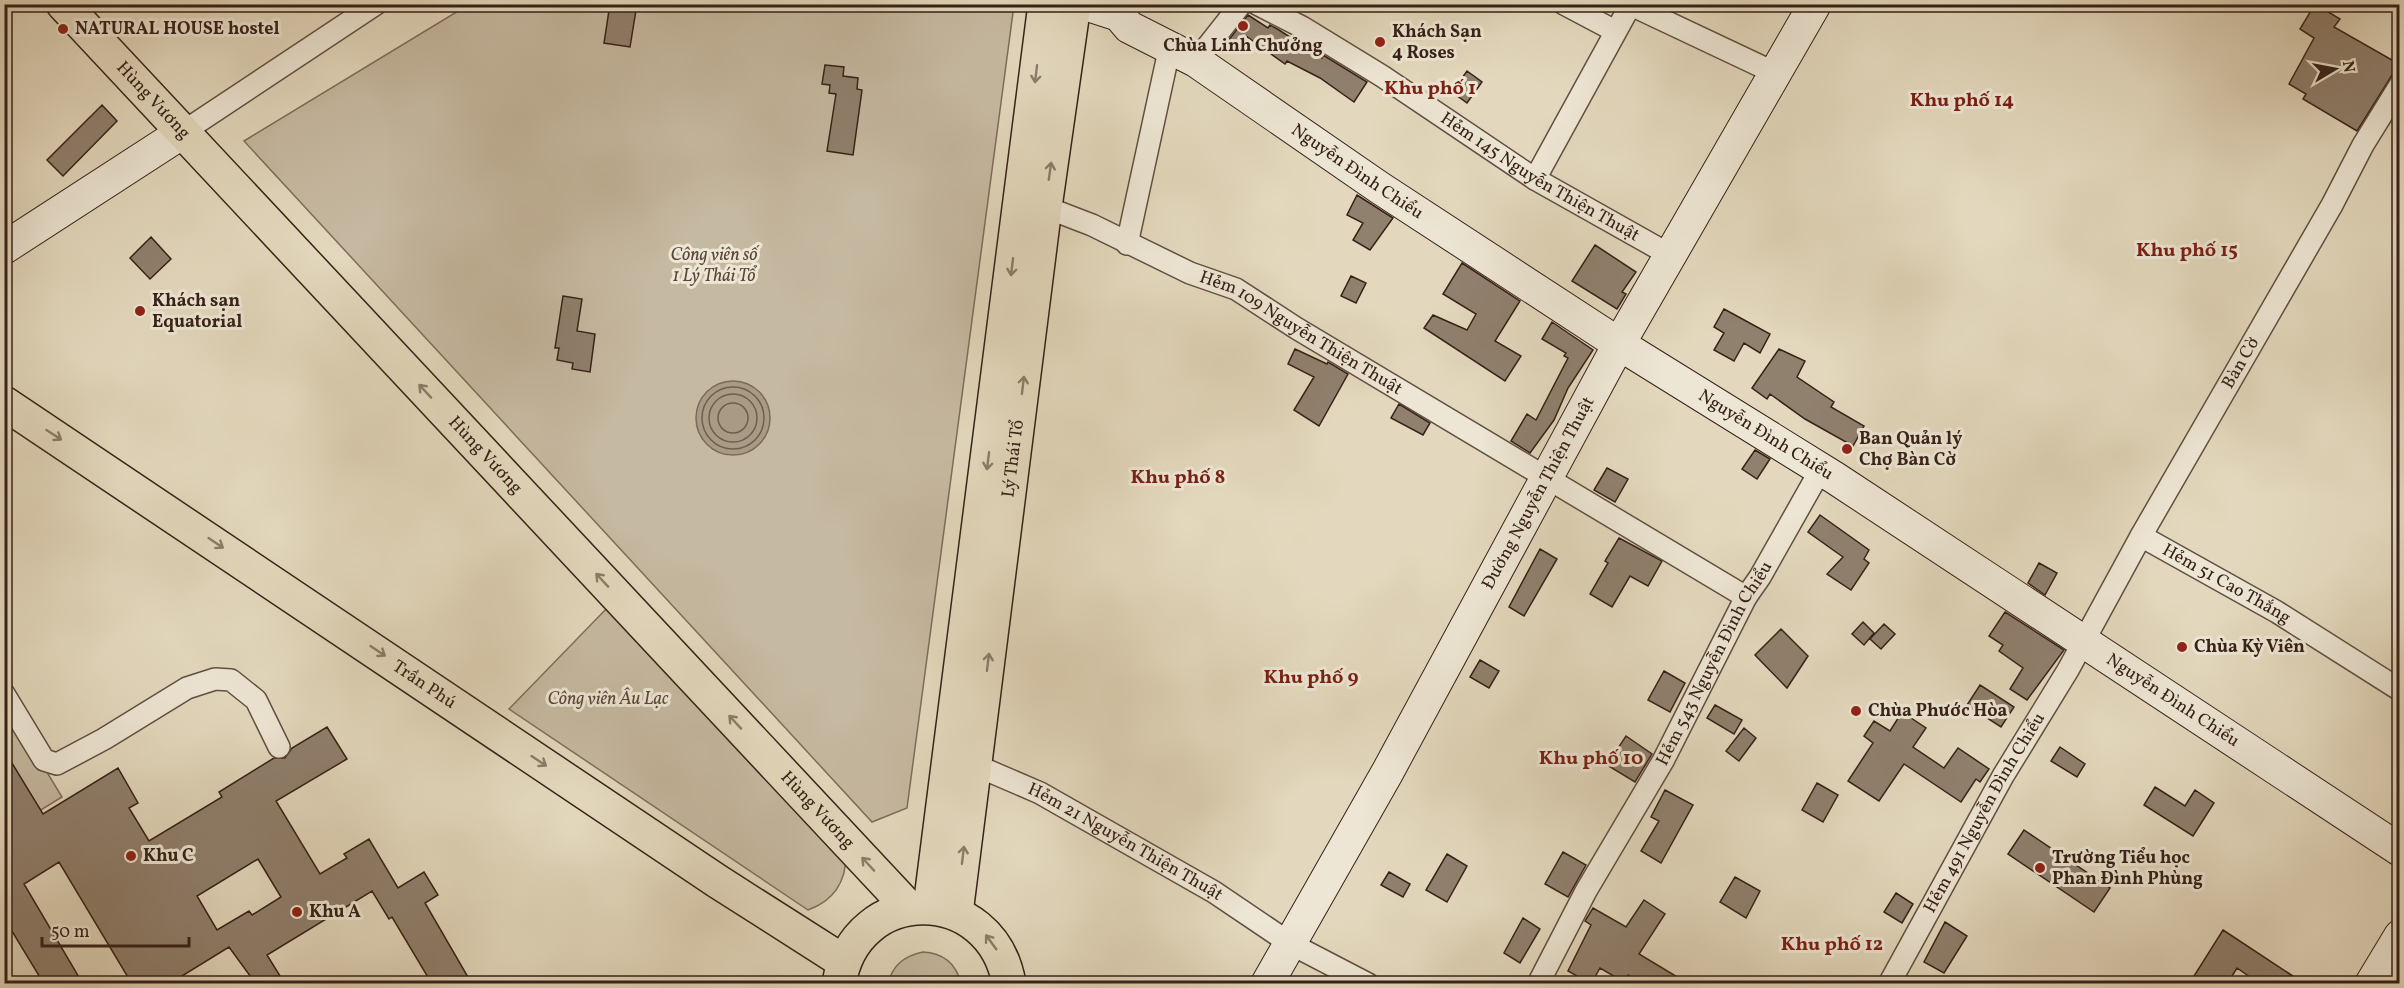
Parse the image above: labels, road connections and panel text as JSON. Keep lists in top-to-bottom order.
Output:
{
  "streets": {
    "main road": [
      "Hùng Vương",
      "Nguyễn Đình Chiểu",
      "Lý Thái Tổ",
      "Đường Nguyễn Thiện Thuật",
      "Trần Phú"
    ],
    "street": [
      "Hẻm 145 Nguyễn Thiện Thuật",
      "Hẻm 109 Nguyễn Thiện Thuật",
      "Bàn Cờ",
      "Hẻm 51 Cao Thắng",
      "Hẻm 543 Nguyễn Ðình Chiểu",
      "Hẻm 491 Nguyễn Ðình Chiểu",
      "Hẻm 21 Nguyễn Thiện Thuật"
    ]
  },
  "crossings": [
    ["Hùng Vương", "Lý Thái Tổ"],
    ["Nguyễn Đình Chiểu", "Bàn Cờ"],
    ["Nguyễn Đình Chiểu", "Lý Thái Tổ"],
    ["Nguyễn Đình Chiểu", "Đường Nguyễn Thiện Thuật"],
    ["Nguyễn Đình Chiểu", "Hẻm 543 Nguyễn Ðình Chiểu"],
    ["Nguyễn Đình Chiểu", "Hẻm 491 Nguyễn Ðình Chiểu"],
    ["Hẻm 145 Nguyễn Thiện Thuật", "Đường Nguyễn Thiện Thuật"],
    ["Hẻm 109 Nguyễn Thiện Thuật", "Lý Thái Tổ"],
    ["Hẻm 109 Nguyễn Thiện Thuật", "Đường Nguyễn Thiện Thuật"],
    ["Hẻm 109 Nguyễn Thiện Thuật", "Hẻm 543 Nguyễn Ðình Chiểu"],
    ["Bàn Cờ", "Hẻm 51 Cao Thắng"],
    ["Bàn Cờ", "Hẻm 491 Nguyễn Ðình Chiểu"],
    ["Lý Thái Tổ", "Hẻm 21 Nguyễn Thiện Thuật"],
    ["Đường Nguyễn Thiện Thuật", "Hẻm 21 Nguyễn Thiện Thuật"]
  ],
  "one_way": ["Hùng Vương", "Trần Phú"],
  "districts": [
    "Khu phố 1",
    "Khu phố 14",
    "Khu phố 15",
    "Khu phố 8",
    "Khu phố 9",
    "Khu phố 10",
    "Khu phố 12"
  ],
  "parks": ["Công viên số 1 Lý Thái Tổ", "Công viên Âu Lạc"],
  "places": [
    "Chùa Linh Chưởng",
    "NATURAL HOUSE hostel",
    "Khách Sạn 4 Roses",
    "Khách sạn Equatorial",
    "Ban Quản lý Chợ Bàn Cờ",
    "Chùa Kỳ Viên",
    "Chùa Phước Hòa",
    "Khu C",
    "Trường Tiểu học Phan Đình Phùng",
    "Khu A"
  ],
  "scale_bar": "50 m",
  "north": "right"
}
